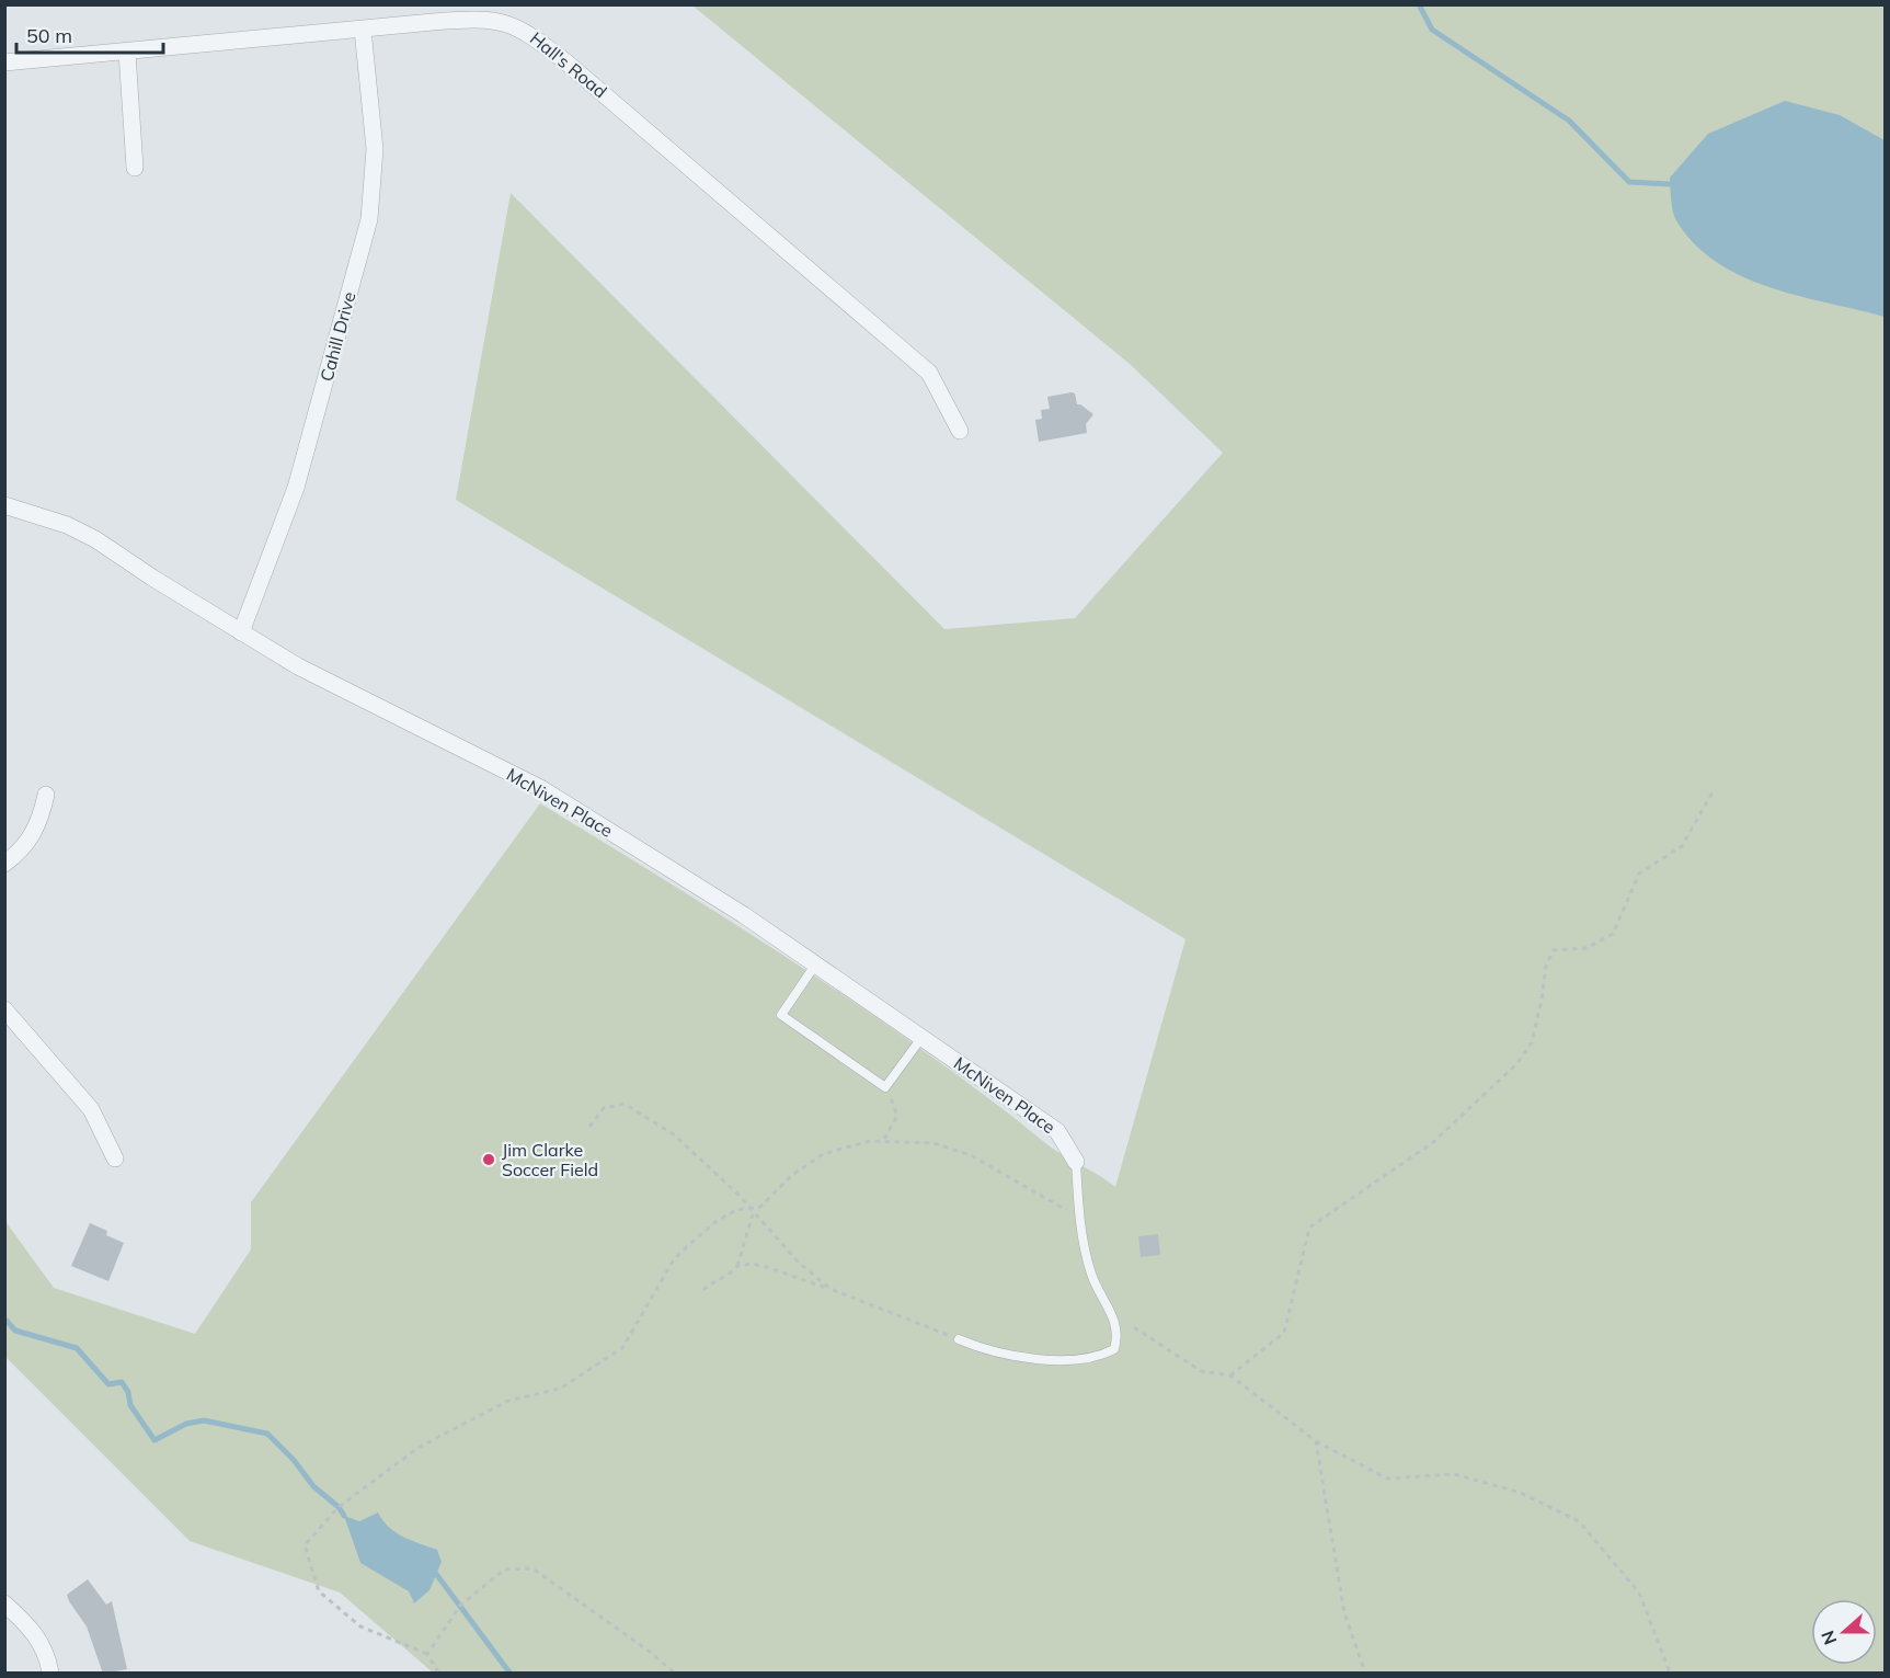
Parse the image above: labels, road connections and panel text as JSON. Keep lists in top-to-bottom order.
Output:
{
  "streets": {
    "street": ["Hall's Road", "Cahill Drive", "McNiven Place"]
  },
  "crossings": [
    ["Hall's Road", "Cahill Drive"],
    ["Cahill Drive", "McNiven Place"]
  ],
  "places": ["Jim Clarke Soccer Field"],
  "scale_bar": "50 m",
  "north": "left"
}
